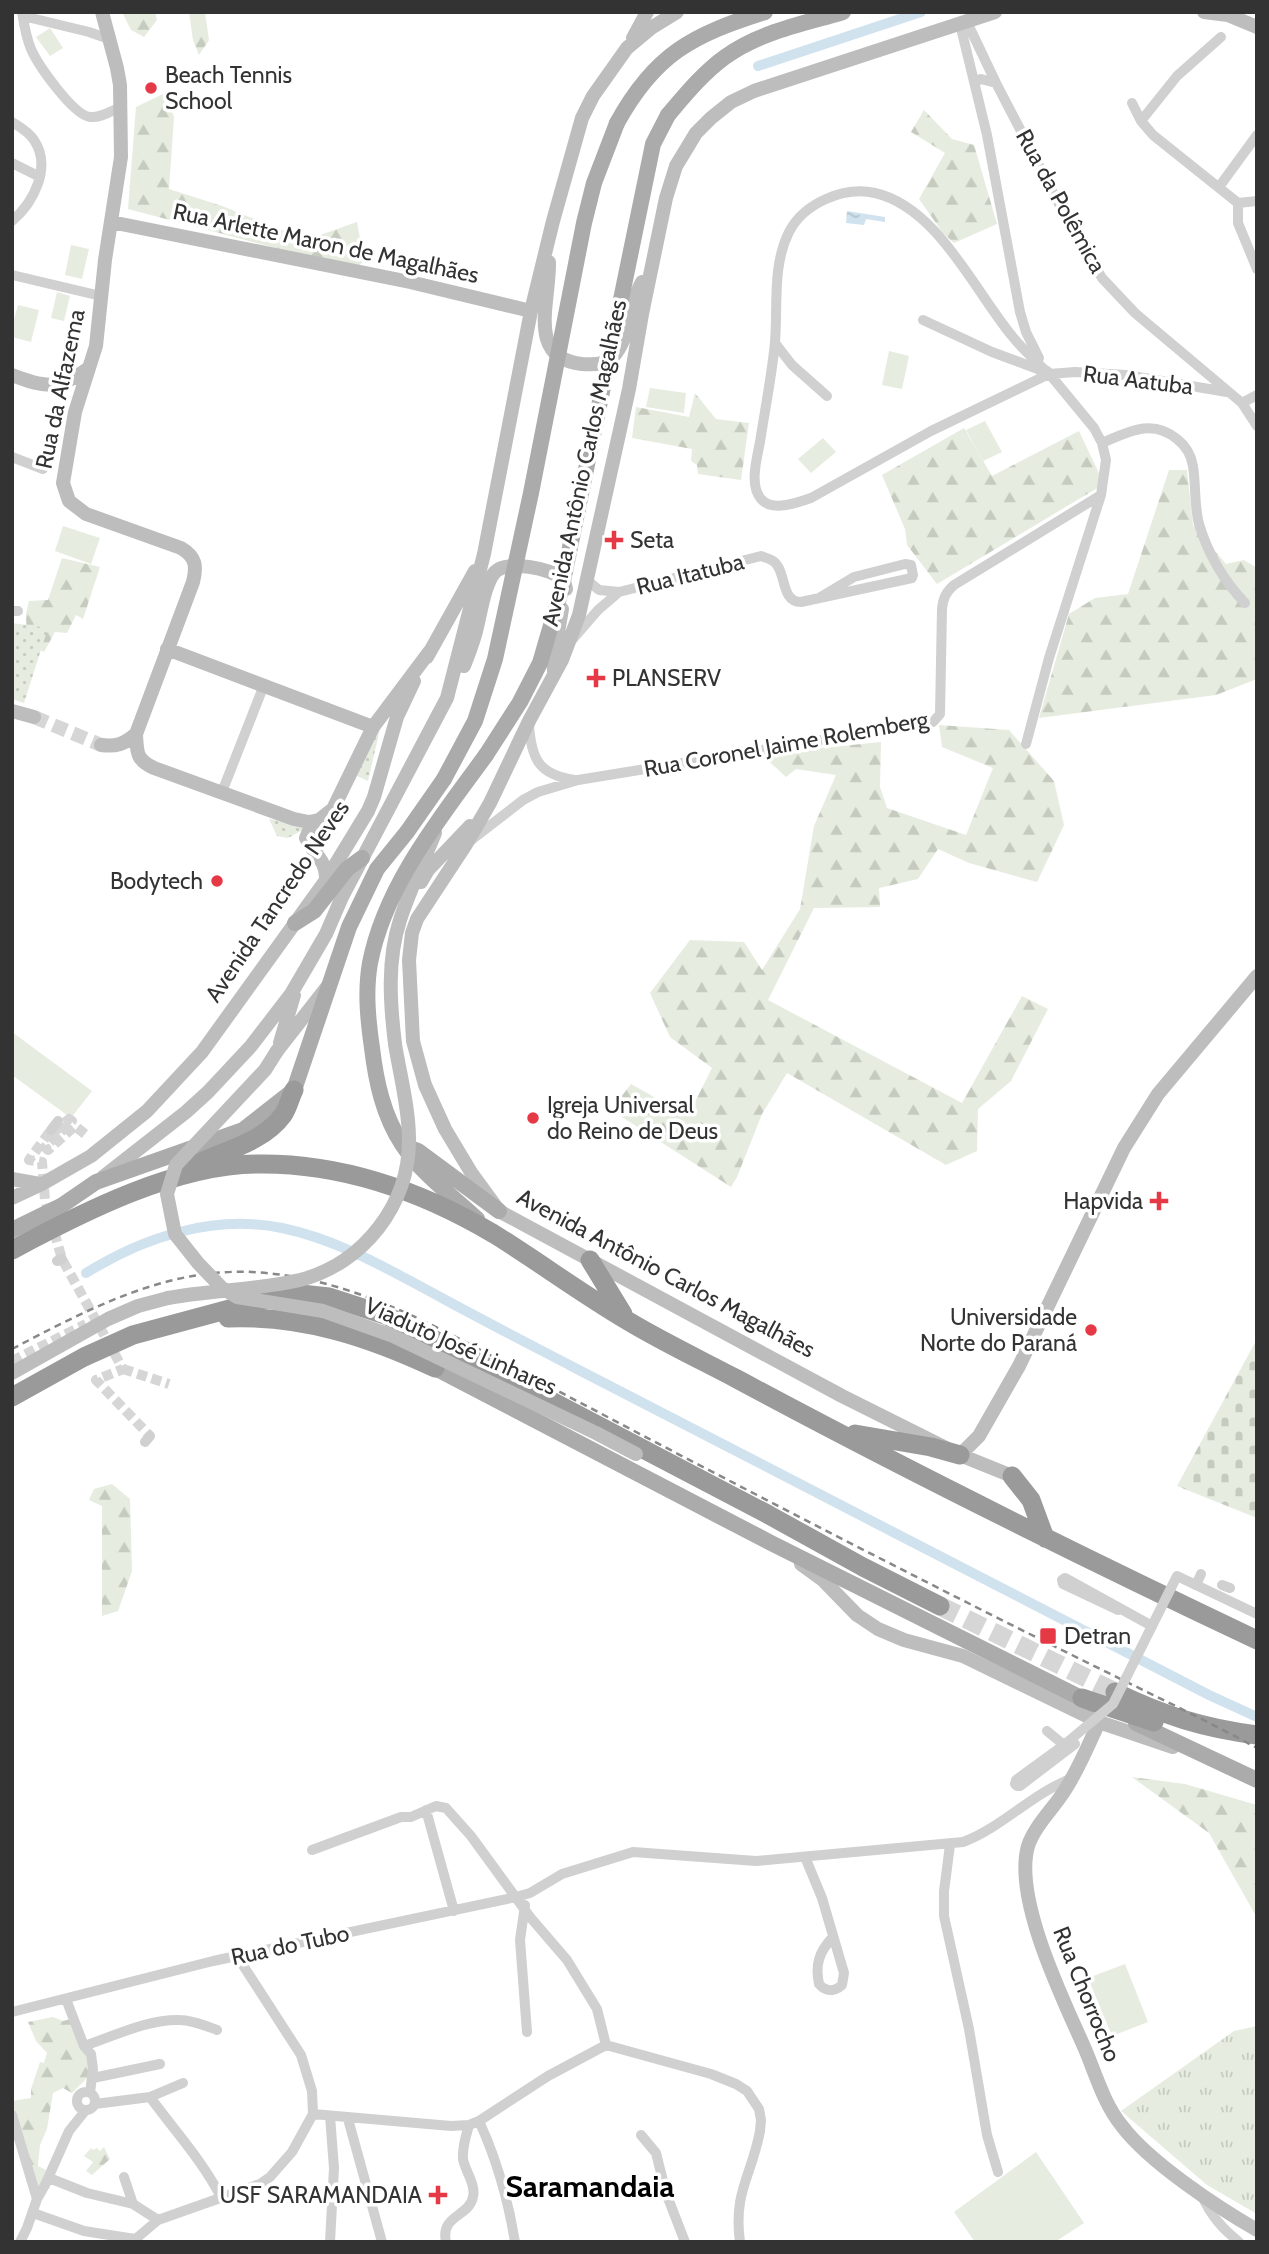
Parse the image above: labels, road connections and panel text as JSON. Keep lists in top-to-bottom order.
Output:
{
  "streets": {
    "highway": ["Avenida Antônio Carlos Magalhães"],
    "main road": [
      "Rua Arlette Maron de Magalhães",
      "Rua da Alfazema",
      "Avenida Tancredo Neves",
      "Viaduto José Linhares",
      "Rua Chorrocho"
    ],
    "street": [
      "Rua da Polêmica",
      "Rua Aatuba",
      "Rua Itatuba",
      "Rua Coronel Jaime Rolemberg",
      "Rua do Tubo"
    ]
  },
  "crossings": [
    ["Rua da Polêmica", "Rua Aatuba"],
    ["Rua da Polêmica", "Avenida Antônio Carlos Magalhães"],
    ["Rua Arlette Maron de Magalhães", "Rua da Alfazema"],
    ["Avenida Antônio Carlos Magalhães", "Rua Itatuba"],
    ["Avenida Antônio Carlos Magalhães", "Rua Coronel Jaime Rolemberg"],
    ["Avenida Antônio Carlos Magalhães", "Viaduto José Linhares"],
    ["Rua do Tubo", "Rua Chorrocho"]
  ],
  "districts": ["Saramandaia"],
  "places": {
    "other": [
      "Beach Tennis School",
      "Bodytech",
      "Igreja Universal do Reino de Deus",
      "Universidade Norte do Paraná"
    ],
    "health": [
      "Seta",
      "PLANSERV",
      "Hapvida",
      "USF SARAMANDAIA"
    ],
    "transit": ["Detran"]
  }
}
